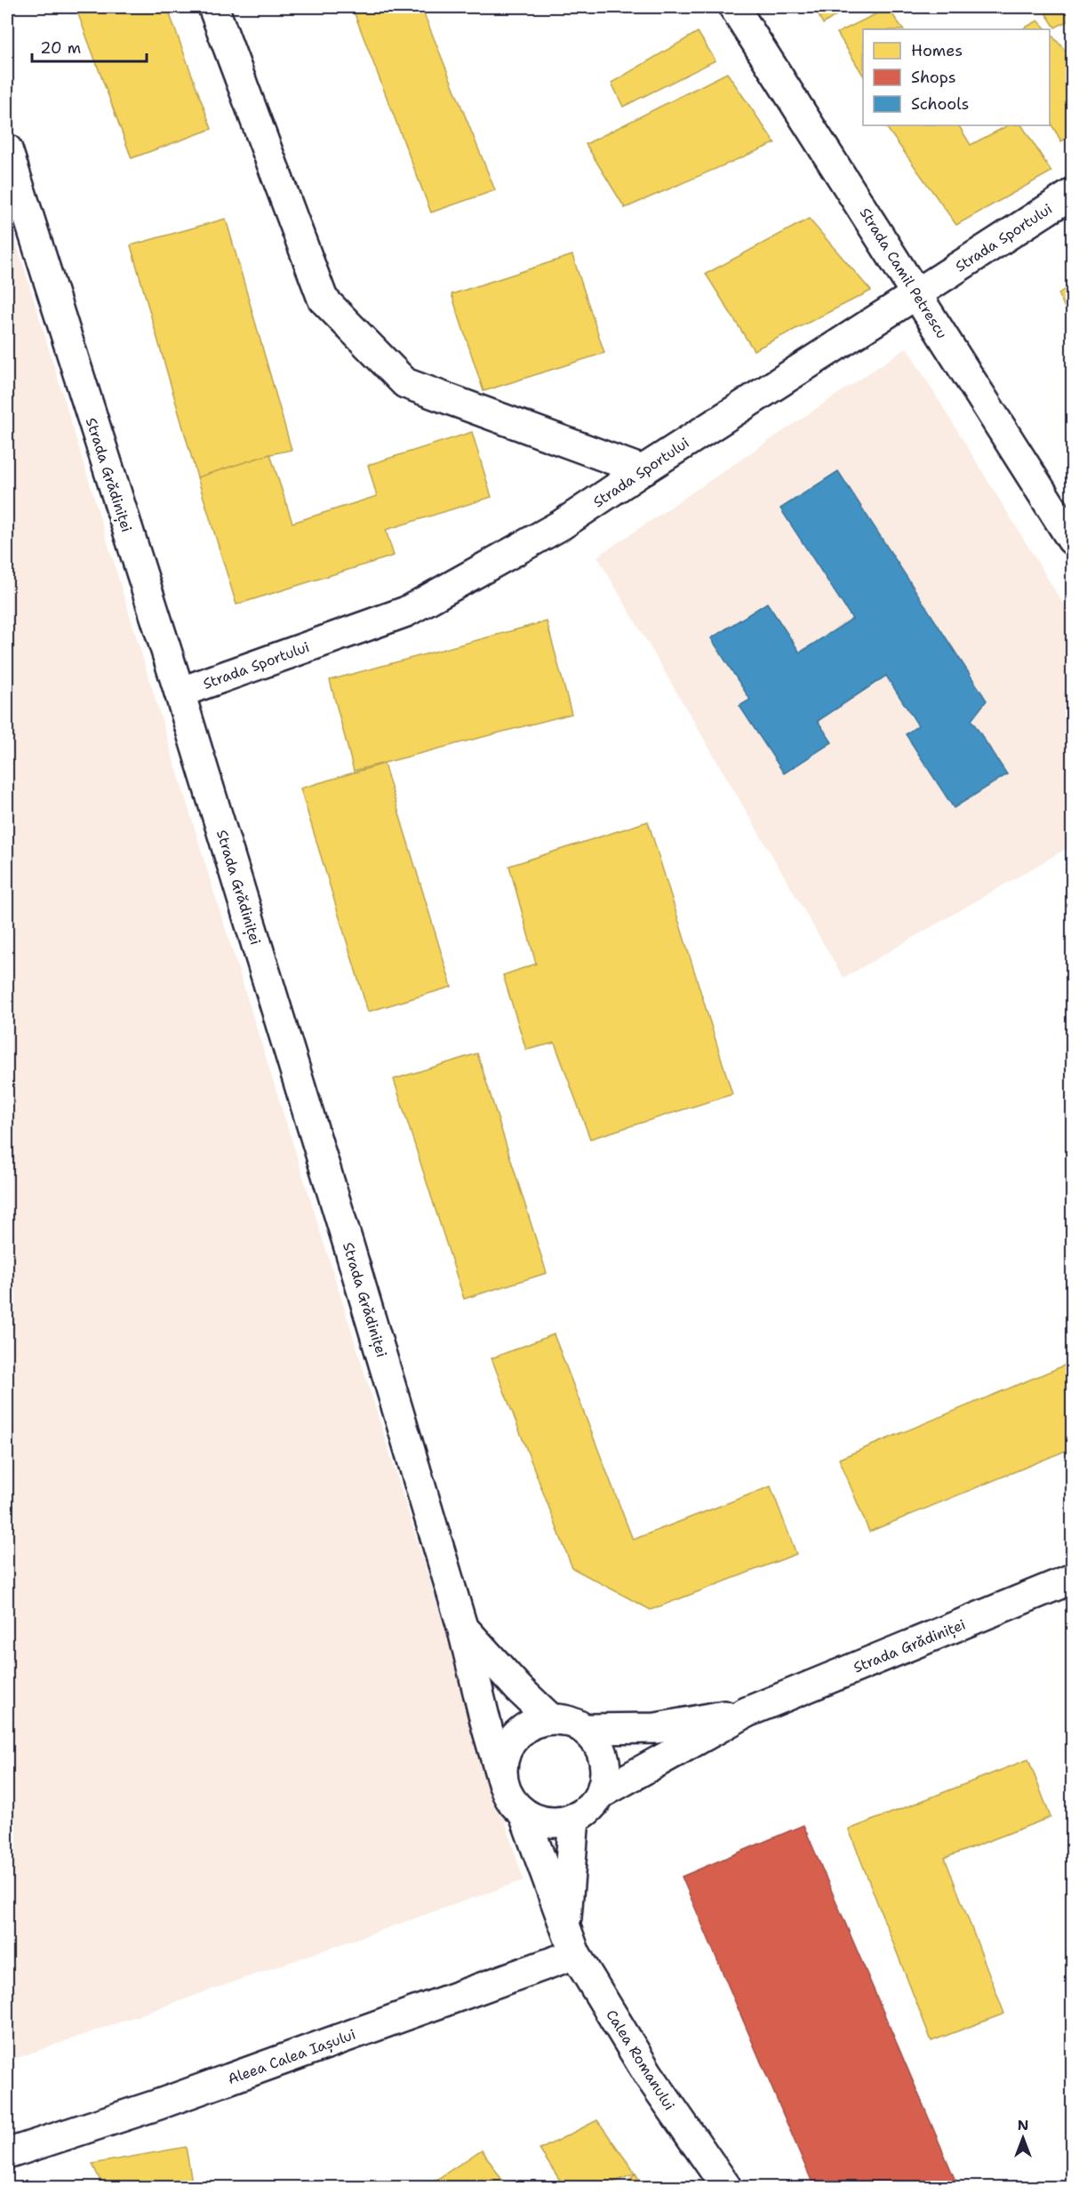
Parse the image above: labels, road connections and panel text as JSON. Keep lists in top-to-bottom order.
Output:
{
  "streets": {
    "street": [
      "Strada Sportului",
      "Strada Camil Petrescu",
      "Strada Grădiniței",
      "Aleea Calea Iașului",
      "Calea Romanului"
    ]
  },
  "crossings": [
    ["Strada Sportului", "Strada Camil Petrescu"],
    ["Strada Sportului", "Strada Grădiniței"],
    ["Strada Grădiniței", "Calea Romanului"],
    ["Aleea Calea Iașului", "Calea Romanului"]
  ],
  "legend": ["Homes", "Shops", "Schools"],
  "scale_bar": "20 m",
  "north": "top"
}
